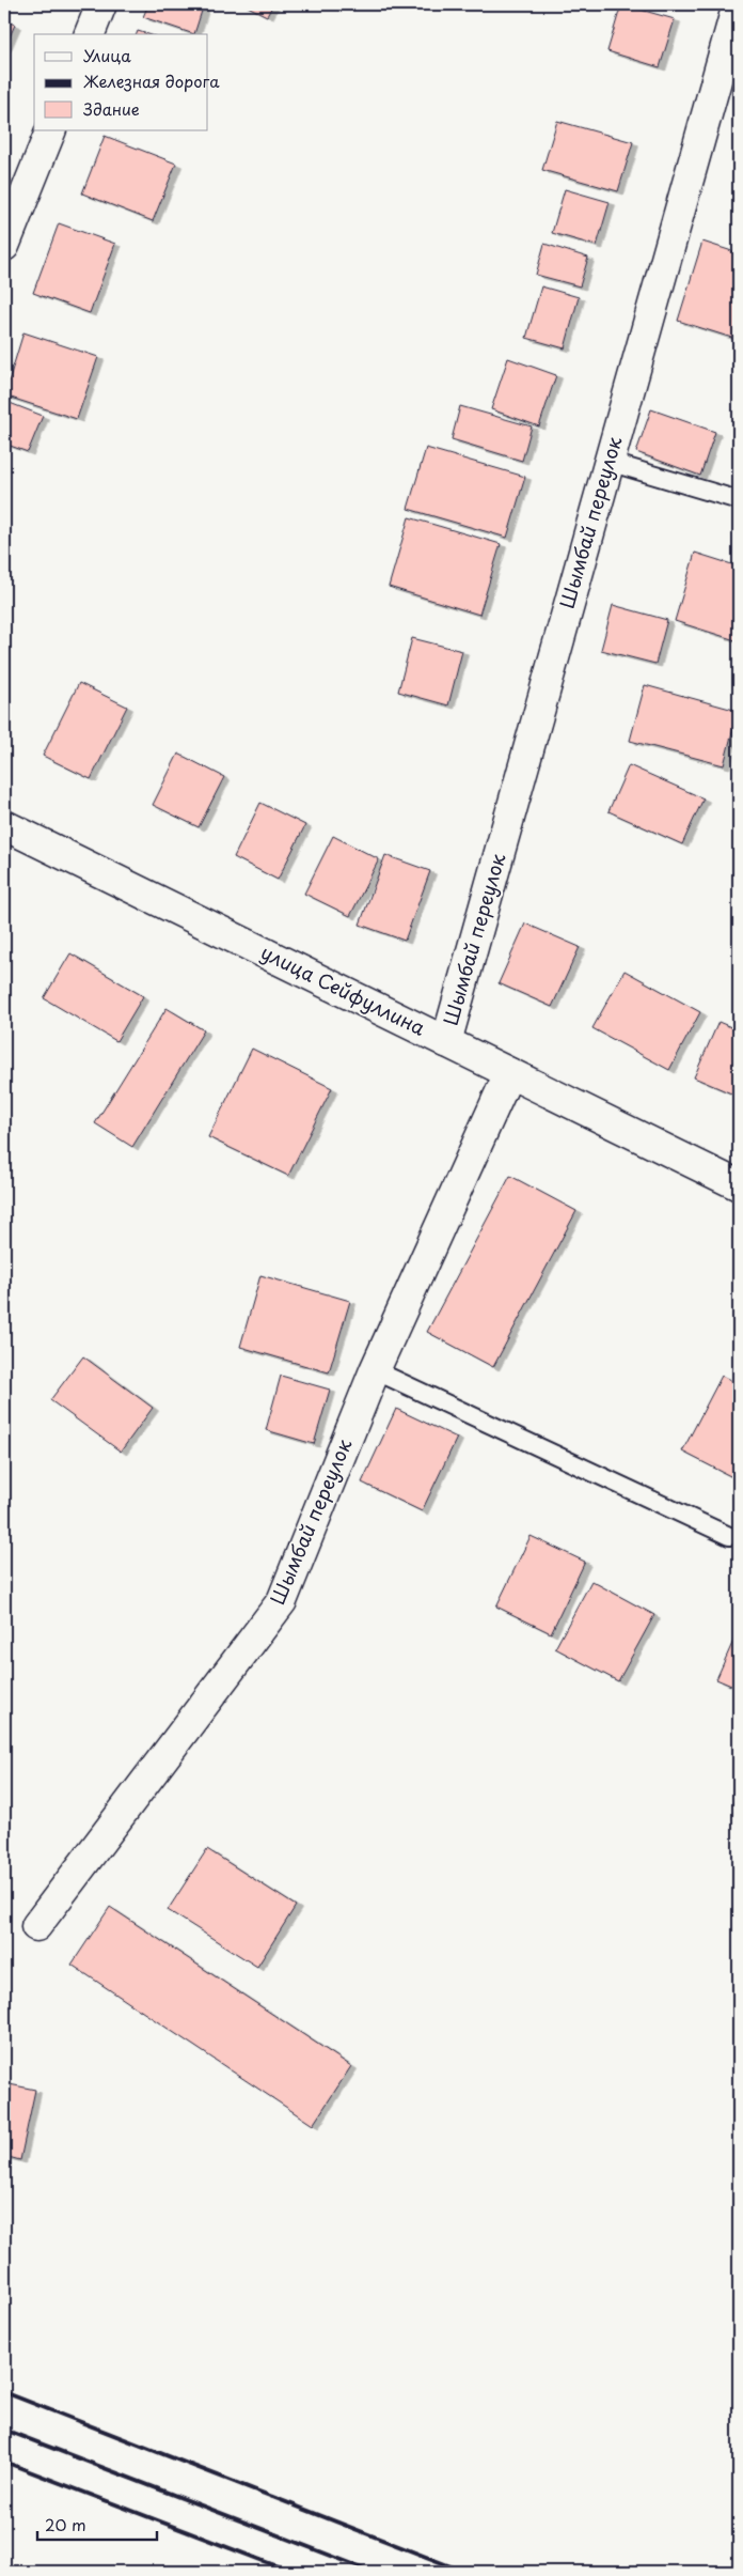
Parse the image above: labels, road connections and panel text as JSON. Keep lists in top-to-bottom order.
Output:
{
  "streets": {
    "street": ["Шымбай переулок", "улица Сейфуллина"]
  },
  "crossings": [
    ["Шымбай переулок", "улица Сейфуллина"]
  ],
  "legend": ["Улица", "Железная дорога", "Здание"],
  "scale_bar": "20 m"
}
